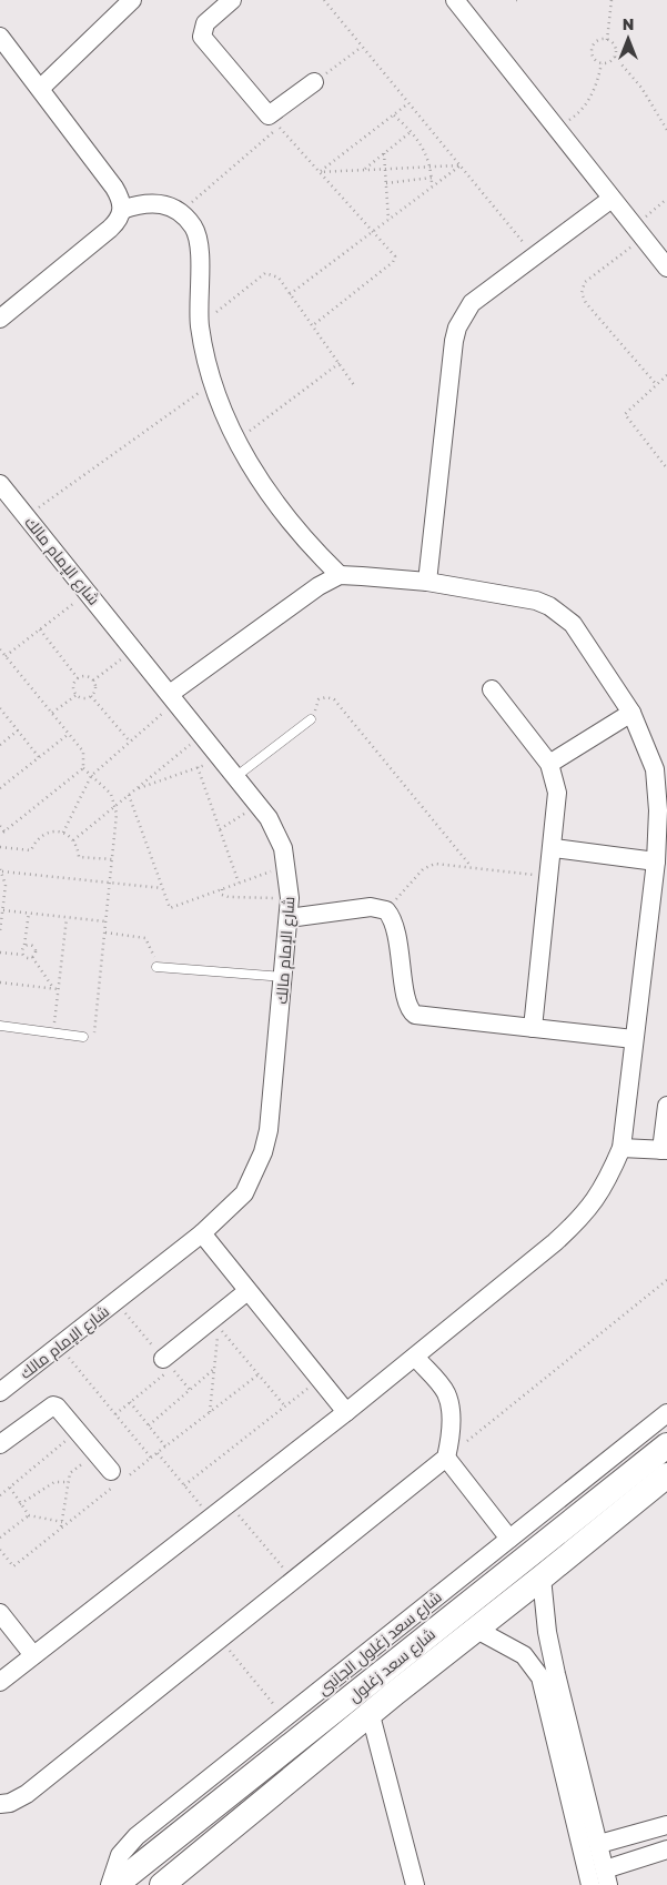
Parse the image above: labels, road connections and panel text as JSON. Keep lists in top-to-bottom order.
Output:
{
  "streets": {
    "main road": ["شارع سعد زغلول"],
    "street": ["شارع الإمام مالك", "شارع سعد زغلول الجانبى"]
  },
  "north": "top"
}
